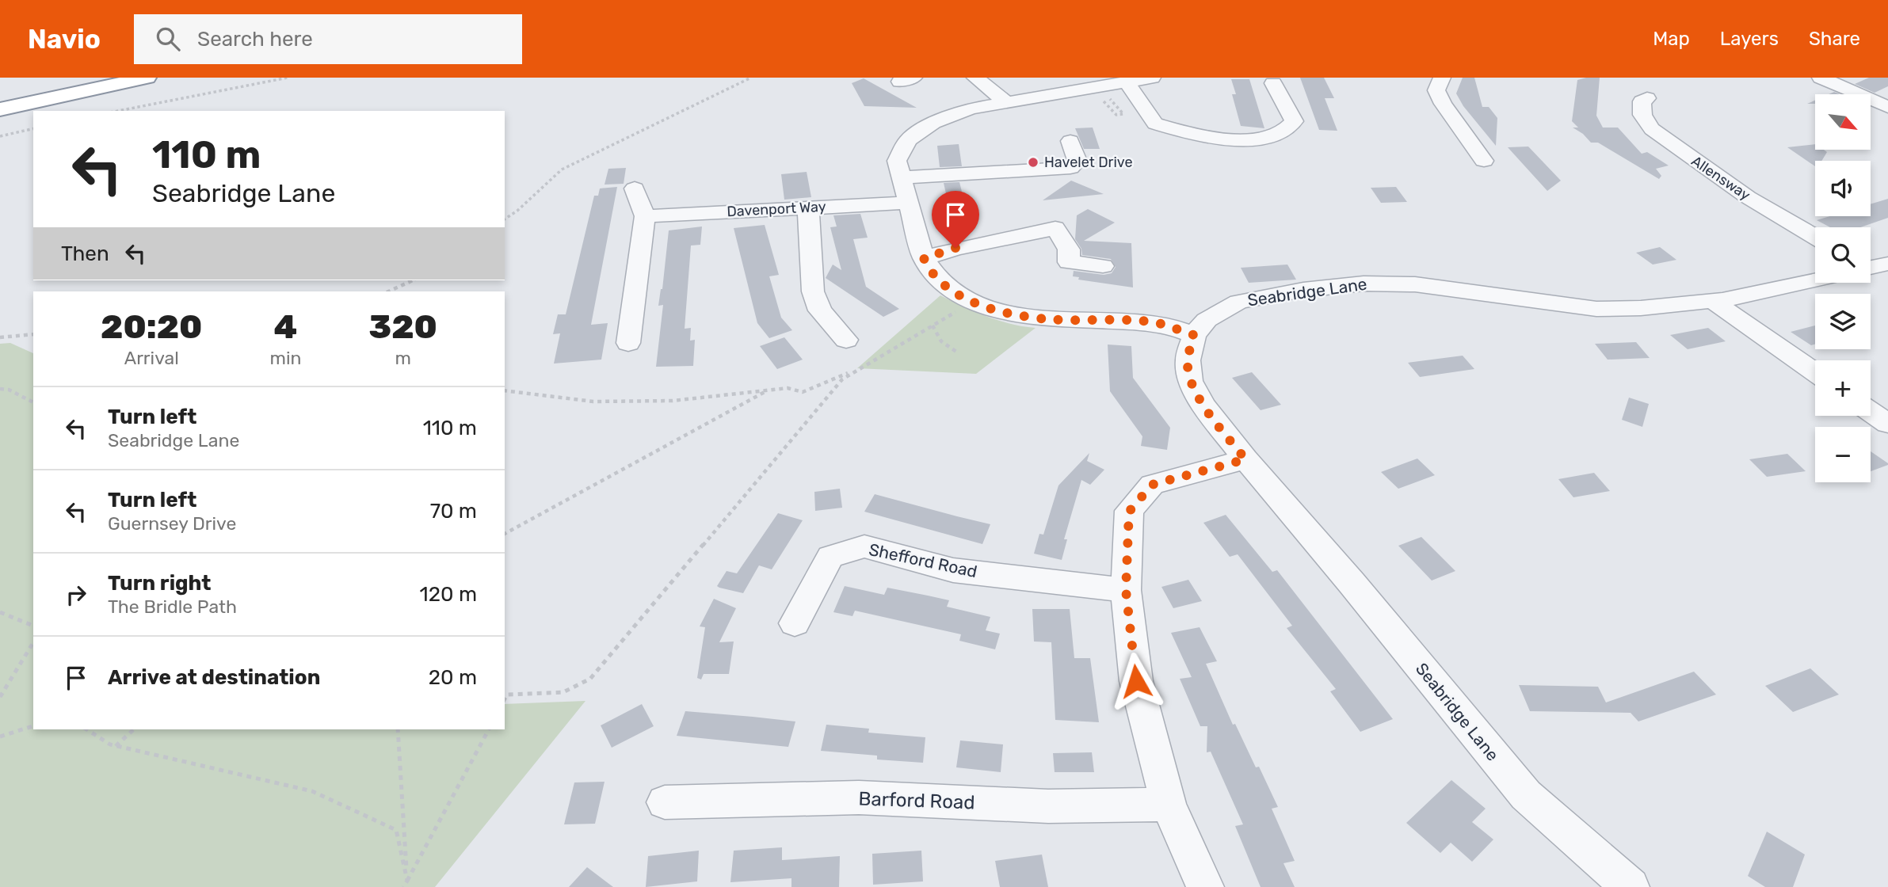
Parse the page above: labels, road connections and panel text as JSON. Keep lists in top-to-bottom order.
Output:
{
  "streets": {
    "street": [
      "Allensway",
      "Davenport Way",
      "Seabridge Lane",
      "Shefford Road",
      "Barford Road"
    ]
  },
  "places": ["Havelet Drive"],
  "north": "bottom right",
  "page": {
    "header": "Navio",
    "search": "Search here",
    "nav": ["Map", "Layers", "Share"],
    "map_buttons": ["+", "−"],
    "turn": ["110 m", "Seabridge Lane"],
    "then": "Then",
    "eta": [
      "20:20",
      "Arrival",
      "4",
      "min",
      "320",
      "m"
    ],
    "list": [
      {
        "name": "Turn left",
        "note": "Seabridge Lane",
        "value": "110 m"
      },
      {
        "name": "Turn left",
        "note": "Guernsey Drive",
        "value": "70 m"
      },
      {
        "name": "Turn right",
        "note": "The Bridle Path",
        "value": "120 m"
      },
      {
        "name": "Arrive at destination",
        "value": "20 m"
      }
    ]
  }
}
